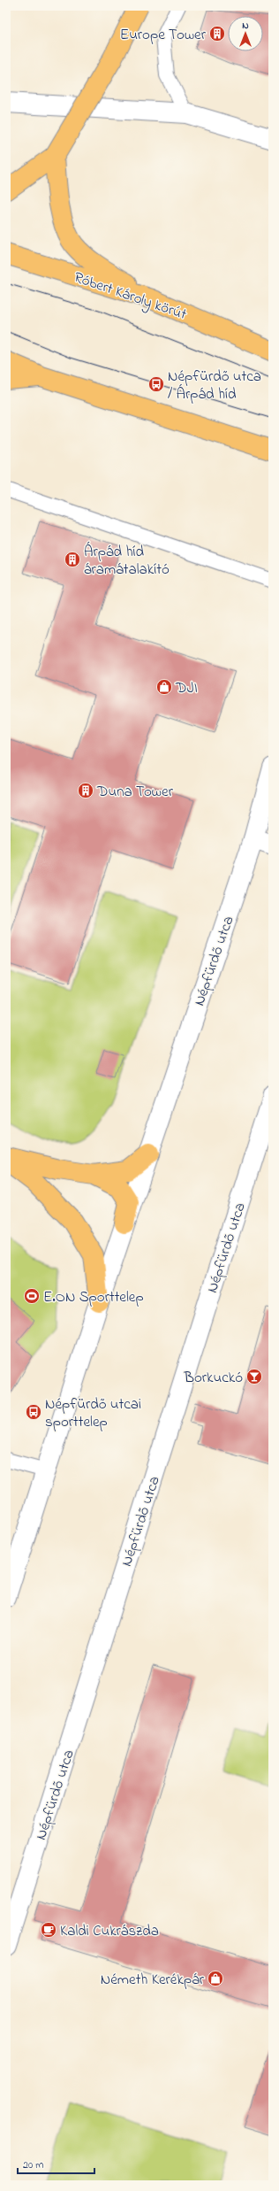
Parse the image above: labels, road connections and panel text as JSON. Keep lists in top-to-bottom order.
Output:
{
  "streets": {
    "main road": ["Róbert Károly körút"],
    "street": ["Népfürdő utca"]
  },
  "places": {
    "building": ["Europe Tower", "Árpád híd áramátalakító", "Duna Tower"],
    "bus stop": ["Népfürdő utca / Árpád híd", "Népfürdő utcai sporttelep"],
    "shop": ["DJI", "Németh Kerékpár"],
    "sports": ["E.ON Sporttelep"],
    "bar": ["Borkuckó"],
    "cafe": ["Kaldi Cukrászda"]
  },
  "scale_bar": "20 m",
  "north": "top"
}
